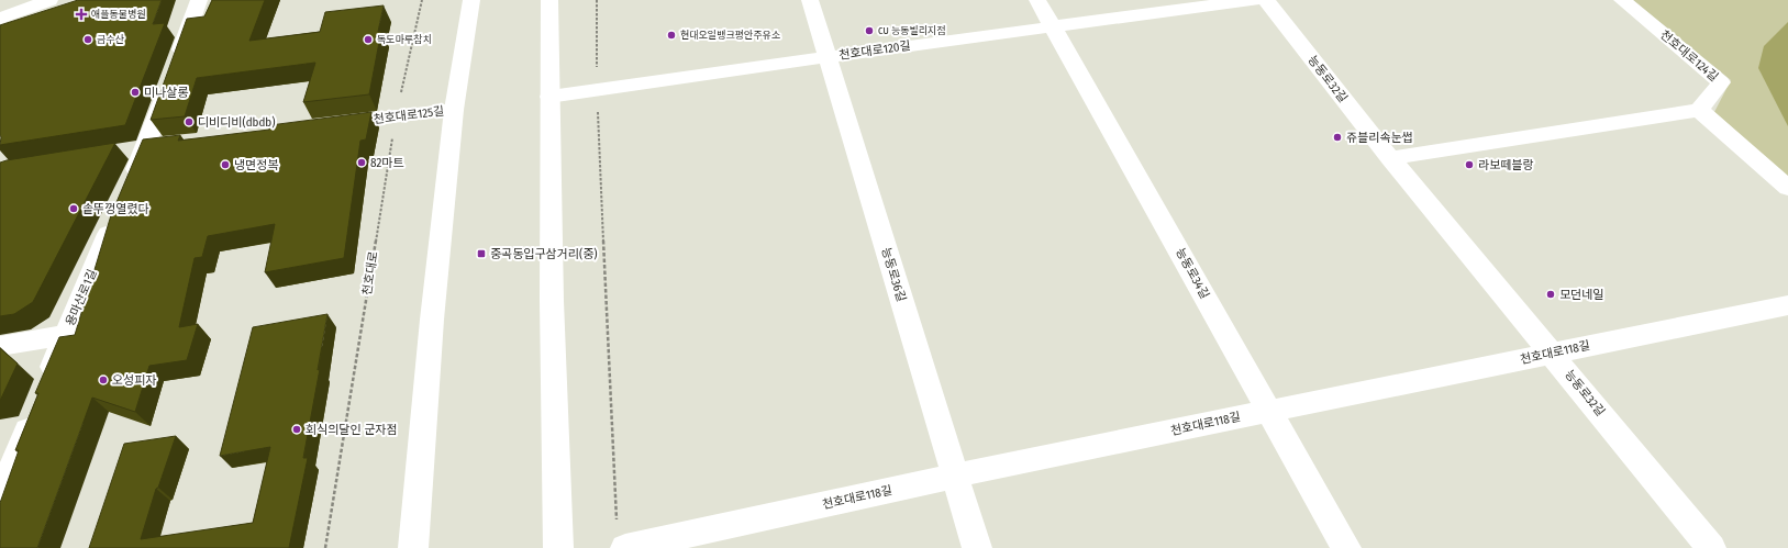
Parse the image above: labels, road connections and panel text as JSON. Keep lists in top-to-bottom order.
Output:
{
  "streets": {
    "street": [
      "천호대로120길",
      "천호대로124길",
      "능동로32길",
      "천호대로125길",
      "능동로34길",
      "능동로36길",
      "용마산로1길",
      "천호대로118길"
    ],
    "path": ["천호대로"]
  },
  "crossings": [
    ["천호대로120길", "능동로34길"],
    ["천호대로120길", "능동로36길"],
    ["능동로32길", "천호대로118길"],
    ["천호대로125길", "천호대로"],
    ["능동로34길", "천호대로118길"],
    ["능동로36길", "천호대로118길"]
  ],
  "places": {
    "health": ["애플동물병원"],
    "other": [
      "CU 능동빌리지점",
      "현대오일뱅크평안주유소",
      "금수산",
      "독도마루참치",
      "미나살롱",
      "디비디비(dbdb)",
      "쥬블리속눈썹",
      "82마트",
      "냉면정복",
      "라보떼블랑",
      "솥뚜껑열렸다",
      "모던네일",
      "오성피자",
      "회식의달인 군자점"
    ],
    "transit": ["중곡동입구삼거리(중)"]
  }
}
